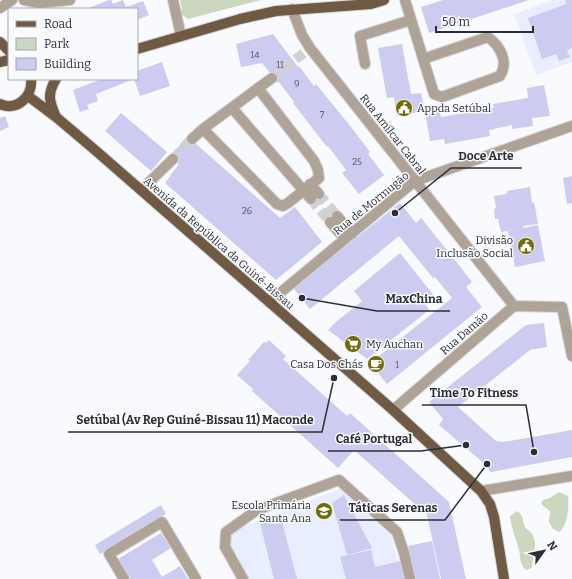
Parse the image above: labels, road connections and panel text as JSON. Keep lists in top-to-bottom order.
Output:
{
  "streets": {
    "main road": ["Avenida da República da Guiné-Bissau"],
    "street": ["Rua Amílcar Cabral", "Rua de Mormugão", "Rua Damão"]
  },
  "crossings": [
    ["Rua Amílcar Cabral", "Rua de Mormugão"],
    ["Rua Amílcar Cabral", "Rua Damão"],
    ["Rua de Mormugão", "Avenida da República da Guiné-Bissau"],
    ["Avenida da República da Guiné-Bissau", "Rua Damão"]
  ],
  "places": {
    "public building": ["Appda Setúbal", "Divisão Inclusão Social"],
    "other": [
      "Doce Arte",
      "MaxChina",
      "Setúbal (Av Rep Guiné-Bissau 11) Maconde",
      "Café Portugal",
      "Time To Fitness",
      "Táticas Serenas"
    ],
    "supermarket": ["My Auchan"],
    "cafe": ["Casa Dos Chás"],
    "school or university": ["Escola Primária Santa Ana"]
  },
  "house_numbers": [
    "14",
    "11",
    "9",
    "7",
    "25",
    "26",
    "1"
  ],
  "legend": ["Road", "Park", "Building"],
  "scale_bar": "50 m",
  "north": "top right"
}
